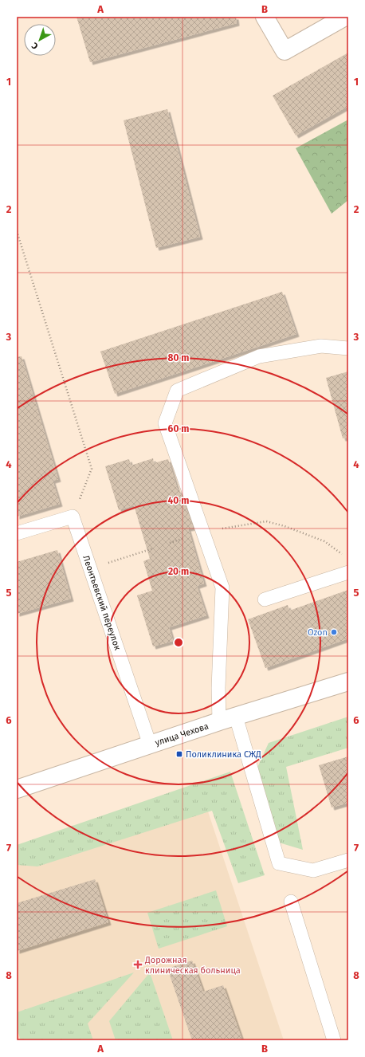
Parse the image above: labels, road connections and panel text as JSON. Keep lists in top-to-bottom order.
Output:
{
  "streets": {
    "street": ["улица Чехова"],
    "lane": ["Леонтьевский переулок"]
  },
  "crossings": [
    ["Леонтьевский переулок", "улица Чехова"]
  ],
  "places": {
    "other": ["Ozon"],
    "transit": ["Поликлиника СЖД"],
    "health": ["Дорожная клиническая больница"]
  },
  "north": "bottom left",
  "grid": {
    "columns": ["A", "B"],
    "rows": [
      "1",
      "2",
      "3",
      "4",
      "5",
      "6",
      "7",
      "8"
    ]
  },
  "rings": [
    "80 m",
    "60 m",
    "40 m",
    "20 m"
  ]
}
